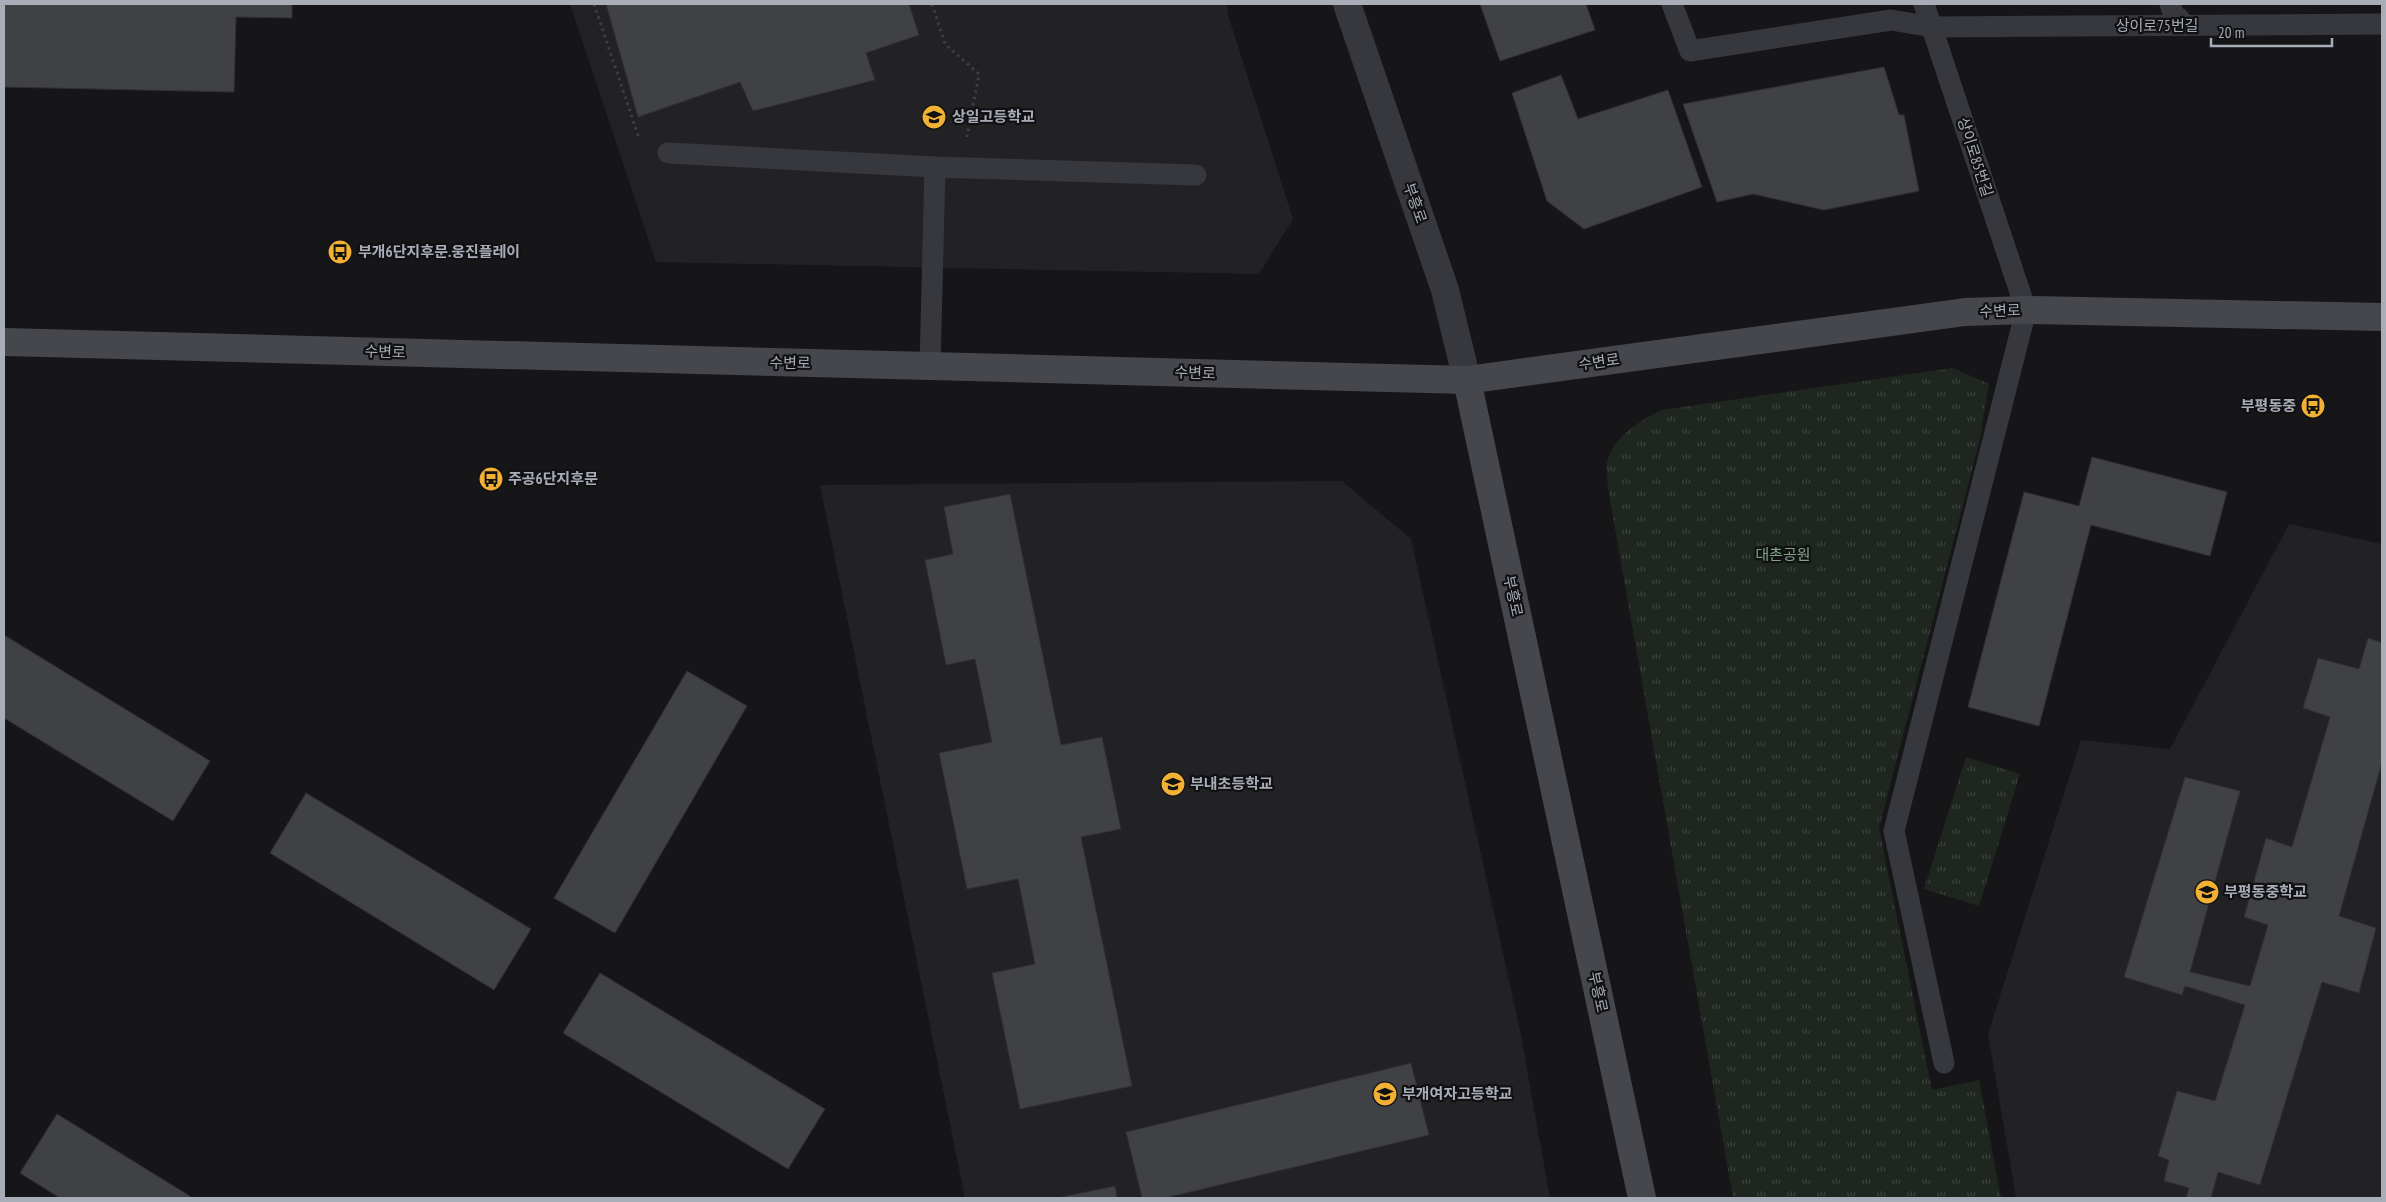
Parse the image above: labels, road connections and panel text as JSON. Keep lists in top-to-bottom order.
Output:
{
  "streets": {
    "main road": ["부흥로", "수변로"],
    "lane": ["상이로75번길", "상이로85번길"]
  },
  "crossings": [
    ["상이로75번길", "상이로85번길"],
    ["상이로85번길", "수변로"],
    ["부흥로", "수변로"]
  ],
  "parks": ["대촌공원"],
  "places": {
    "school or university": [
      "상일고등학교",
      "부내초등학교",
      "부평동중학교",
      "부개여자고등학교"
    ],
    "bus stop": ["부개6단지후문.웅진플레이", "부평동중", "주공6단지후문"]
  },
  "scale_bar": "20 m"
}
